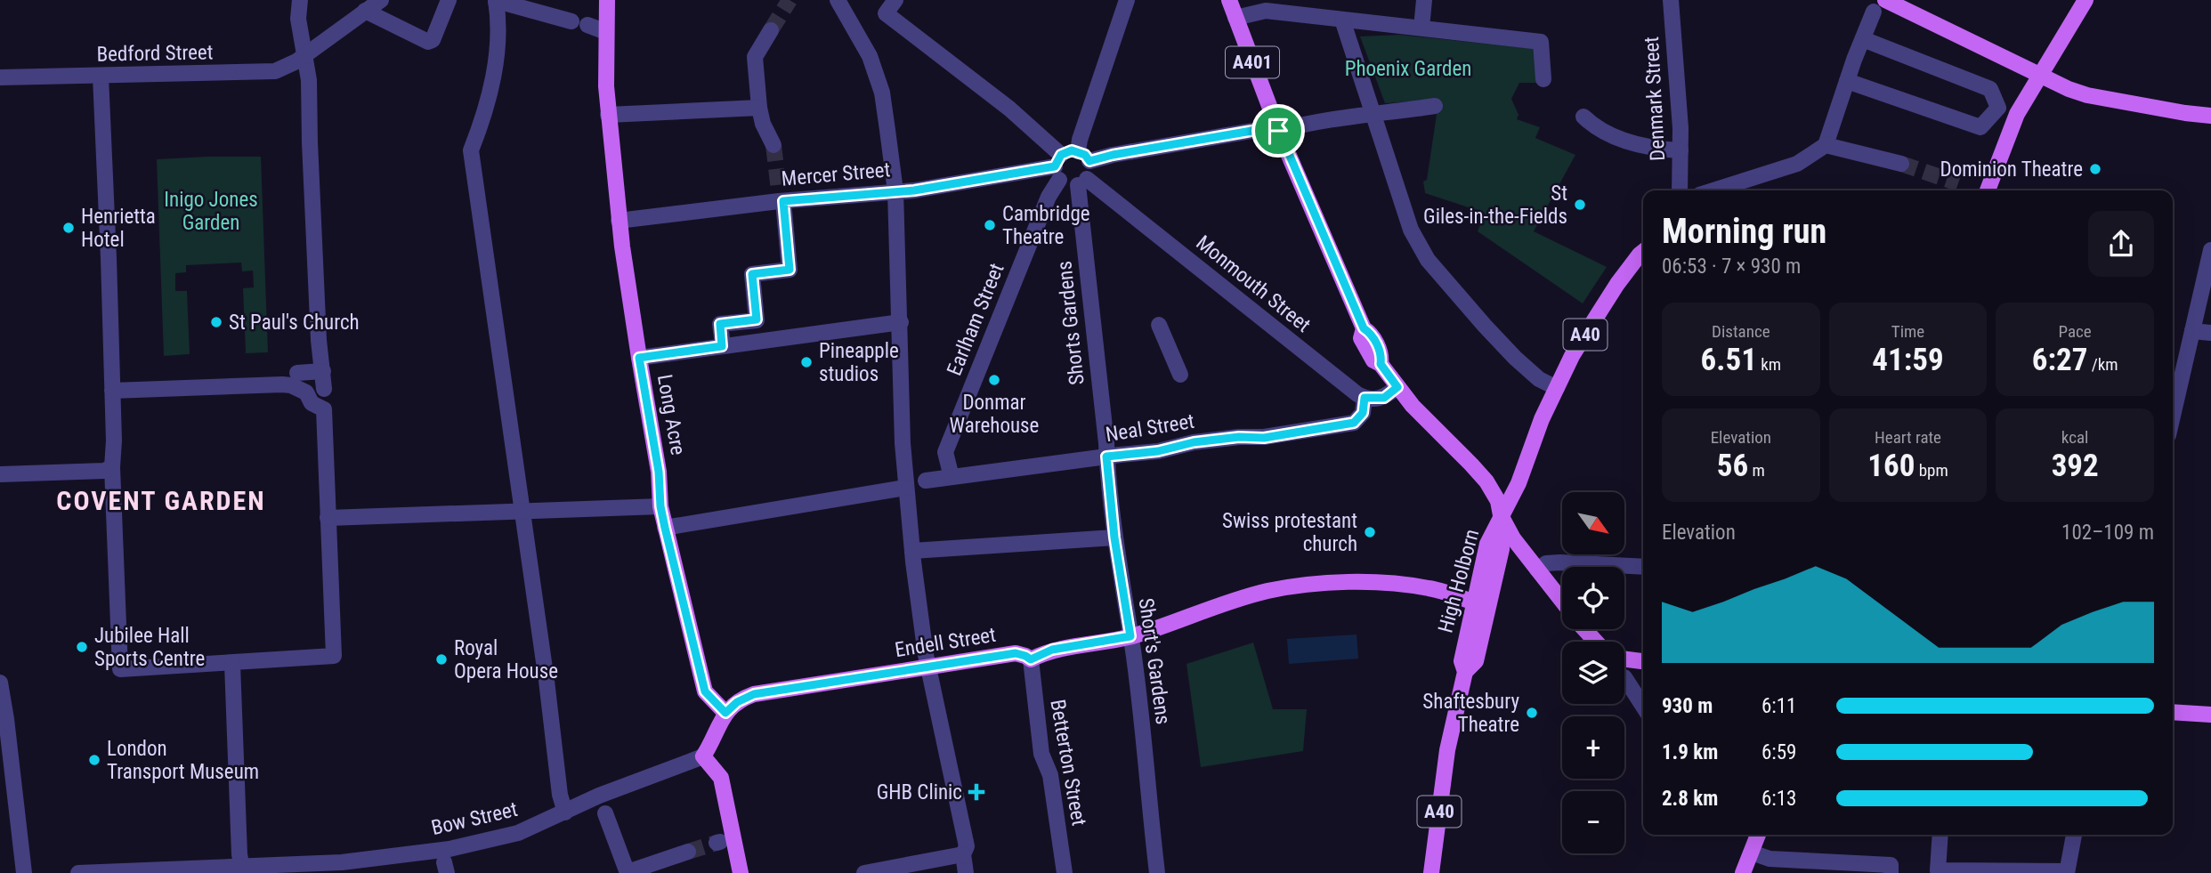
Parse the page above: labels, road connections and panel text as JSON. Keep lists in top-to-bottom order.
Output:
{
  "streets": {
    "main road": [
      "A401",
      "A40",
      "Long Acre",
      "High Holborn",
      "Endell Street"
    ],
    "street": [
      "Bedford Street",
      "Denmark Street",
      "Mercer Street",
      "Monmouth Street",
      "Earlham Street",
      "Shorts Gardens",
      "Neal Street",
      "Short's Gardens",
      "Betterton Street",
      "Bow Street"
    ]
  },
  "crossings": [
    ["A401", "A40"],
    ["A401", "High Holborn"],
    ["Mercer Street", "Monmouth Street"],
    ["Mercer Street", "Earlham Street"],
    ["Mercer Street", "Shorts Gardens"],
    ["Mercer Street", "Long Acre"],
    ["Monmouth Street", "Earlham Street"],
    ["Monmouth Street", "Shorts Gardens"],
    ["Monmouth Street", "Neal Street"],
    ["Earlham Street", "Shorts Gardens"],
    ["Earlham Street", "Neal Street"],
    ["Shorts Gardens", "Neal Street"],
    ["Shorts Gardens", "Short's Gardens"],
    ["A40", "High Holborn"],
    ["Long Acre", "Endell Street"],
    ["Neal Street", "Short's Gardens"],
    ["High Holborn", "Endell Street"],
    ["Endell Street", "Short's Gardens"],
    ["Endell Street", "Betterton Street"],
    ["Endell Street", "Bow Street"]
  ],
  "districts": ["COVENT GARDEN"],
  "parks": ["Phoenix Garden", "Inigo Jones Garden"],
  "places": {
    "other": [
      "Dominion Theatre",
      "St Giles-in-the-Fields",
      "Cambridge Theatre",
      "Henrietta Hotel",
      "St Paul's Church",
      "Pineapple studios",
      "Donmar Warehouse",
      "Swiss protestant church",
      "Jubilee Hall Sports Centre",
      "Royal Opera House",
      "Shaftesbury Theatre",
      "London Transport Museum"
    ],
    "health": ["GHB Clinic"]
  },
  "north": "bottom right",
  "page": {
    "heading": ["Morning run", "06:53 · 7 × 930 m"],
    "stats": [
      ["Distance", "6.51 km"],
      ["Time", "41:59"],
      ["Pace", "6:27 /km"],
      ["Elevation", "56 m"],
      ["Heart rate", "160 bpm"],
      ["kcal", "392"]
    ],
    "map_buttons": ["+", "−"],
    "chart": ["Elevation", "102–109 m"],
    "list": [
      {
        "name": "930 m",
        "note": "6:11"
      },
      {
        "name": "1.9 km",
        "note": "6:59"
      },
      {
        "name": "2.8 km",
        "note": "6:13"
      }
    ]
  }
}
